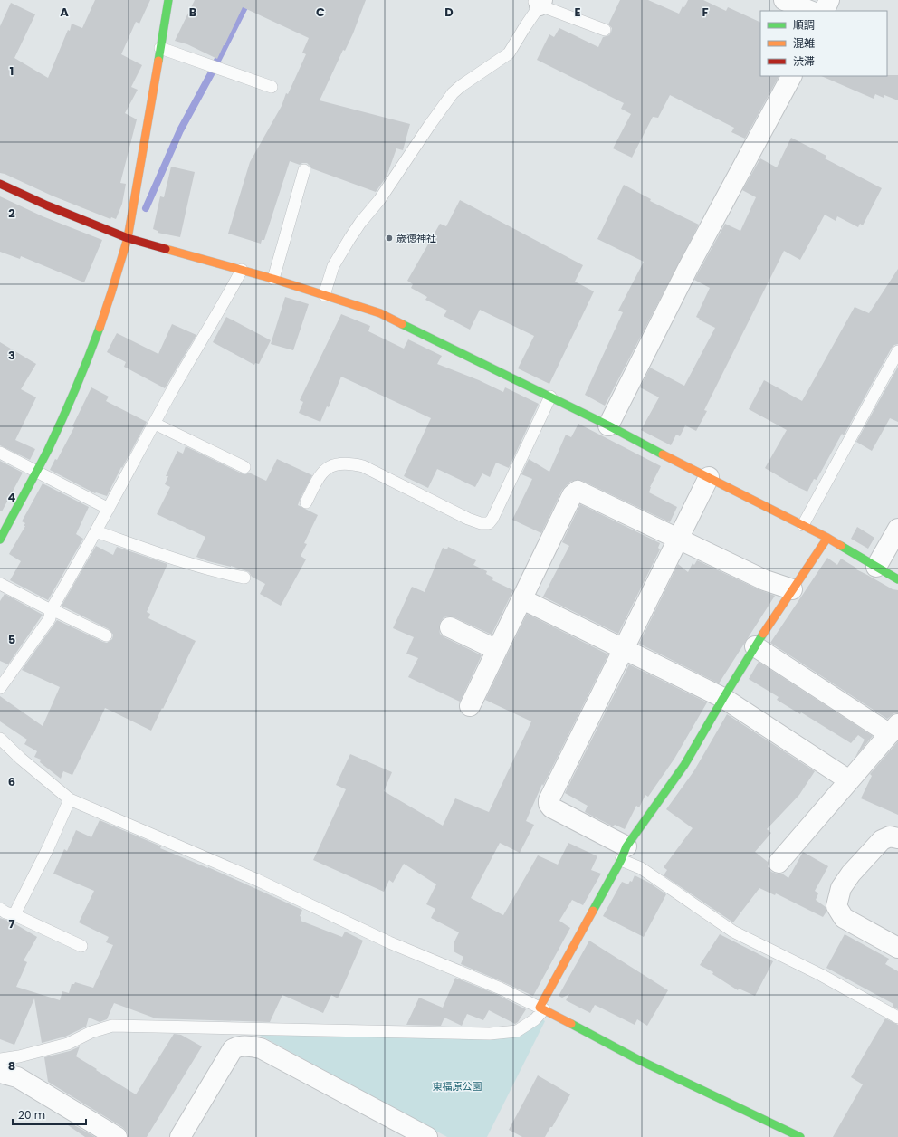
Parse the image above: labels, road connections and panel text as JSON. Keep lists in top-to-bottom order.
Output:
{
  "parks": ["東福原公園"],
  "places": ["歳徳神社"],
  "legend": ["順調", "混雑", "渋滞"],
  "scale_bar": "20 m",
  "grid": {
    "columns": [
      "A",
      "B",
      "C",
      "D",
      "E",
      "F"
    ],
    "rows": [
      "1",
      "2",
      "3",
      "4",
      "5",
      "6",
      "7",
      "8"
    ]
  }
}
